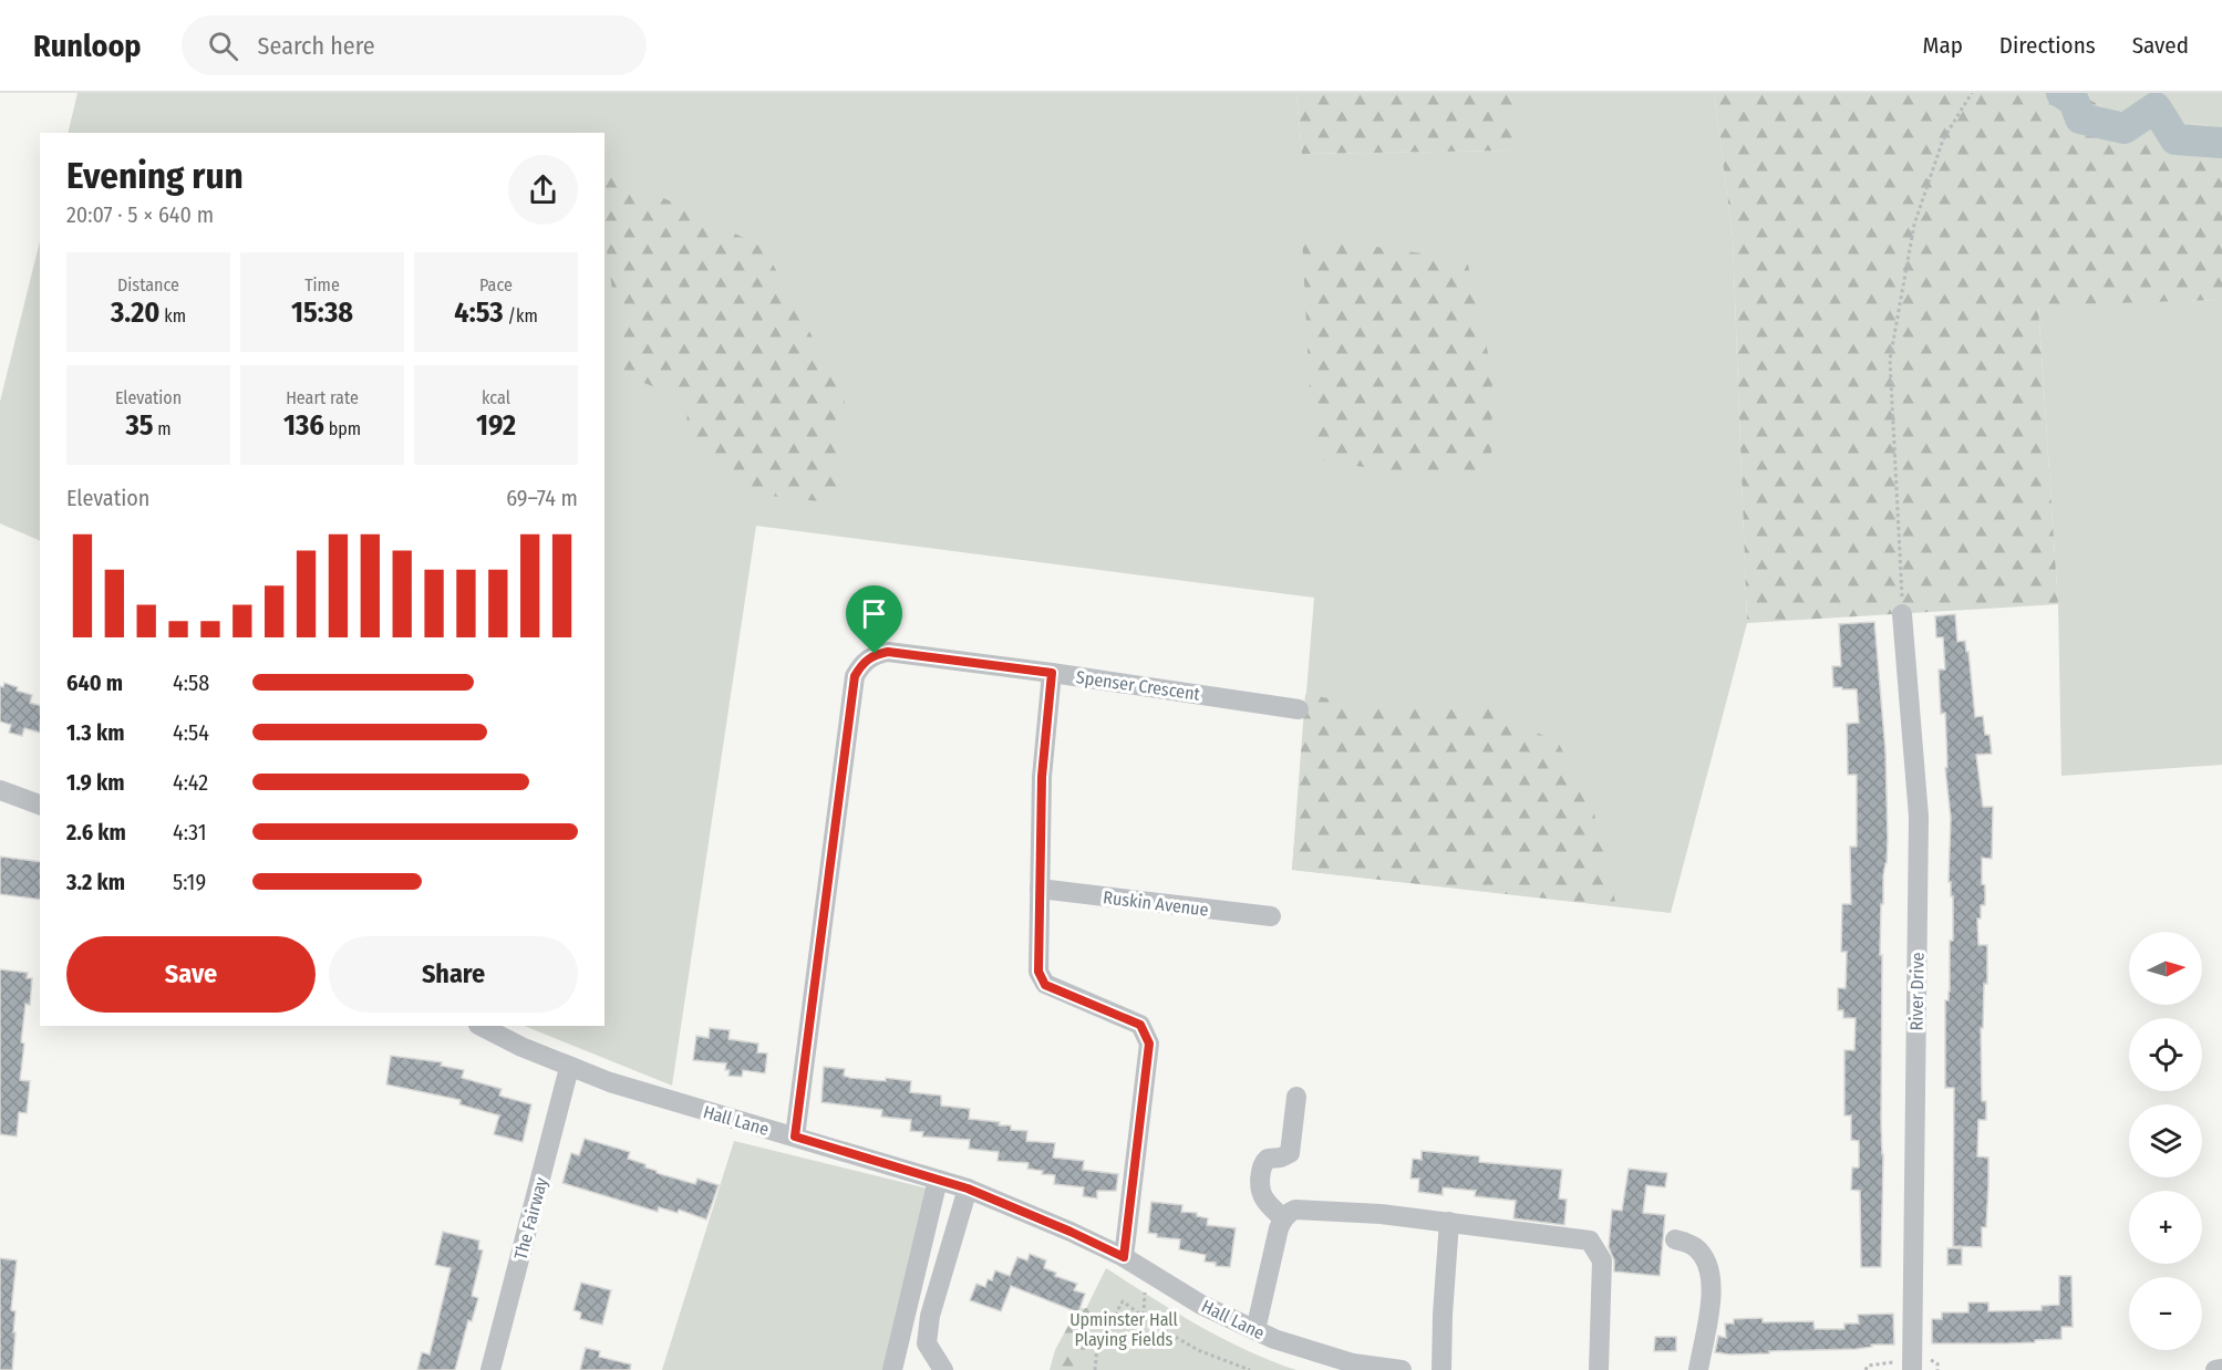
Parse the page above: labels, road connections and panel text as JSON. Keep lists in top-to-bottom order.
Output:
{
  "streets": {
    "street": [
      "Spenser Crescent",
      "Ruskin Avenue",
      "River Drive",
      "Hall Lane",
      "The Fairway"
    ]
  },
  "crossings": [
    ["Spenser Crescent", "Hall Lane"],
    ["Hall Lane", "The Fairway"]
  ],
  "parks": ["Upminster Hall Playing Fields"],
  "north": "right",
  "page": {
    "header": "Runloop",
    "search": "Search here",
    "nav": ["Map", "Directions", "Saved"],
    "heading": ["Evening run", "20:07 · 5 × 640 m"],
    "stats": [
      ["Distance", "3.20 km"],
      ["Time", "15:38"],
      ["Pace", "4:53 /km"],
      ["Elevation", "35 m"],
      ["Heart rate", "136 bpm"],
      ["kcal", "192"]
    ],
    "chart": ["Elevation", "69–74 m"],
    "list": [
      {
        "name": "640 m",
        "note": "4:58"
      },
      {
        "name": "1.3 km",
        "note": "4:54"
      },
      {
        "name": "1.9 km",
        "note": "4:42"
      },
      {
        "name": "2.6 km",
        "note": "4:31"
      },
      {
        "name": "3.2 km",
        "note": "5:19"
      }
    ],
    "buttons": ["Save", "Share"],
    "map_buttons": ["+", "−"]
  }
}
